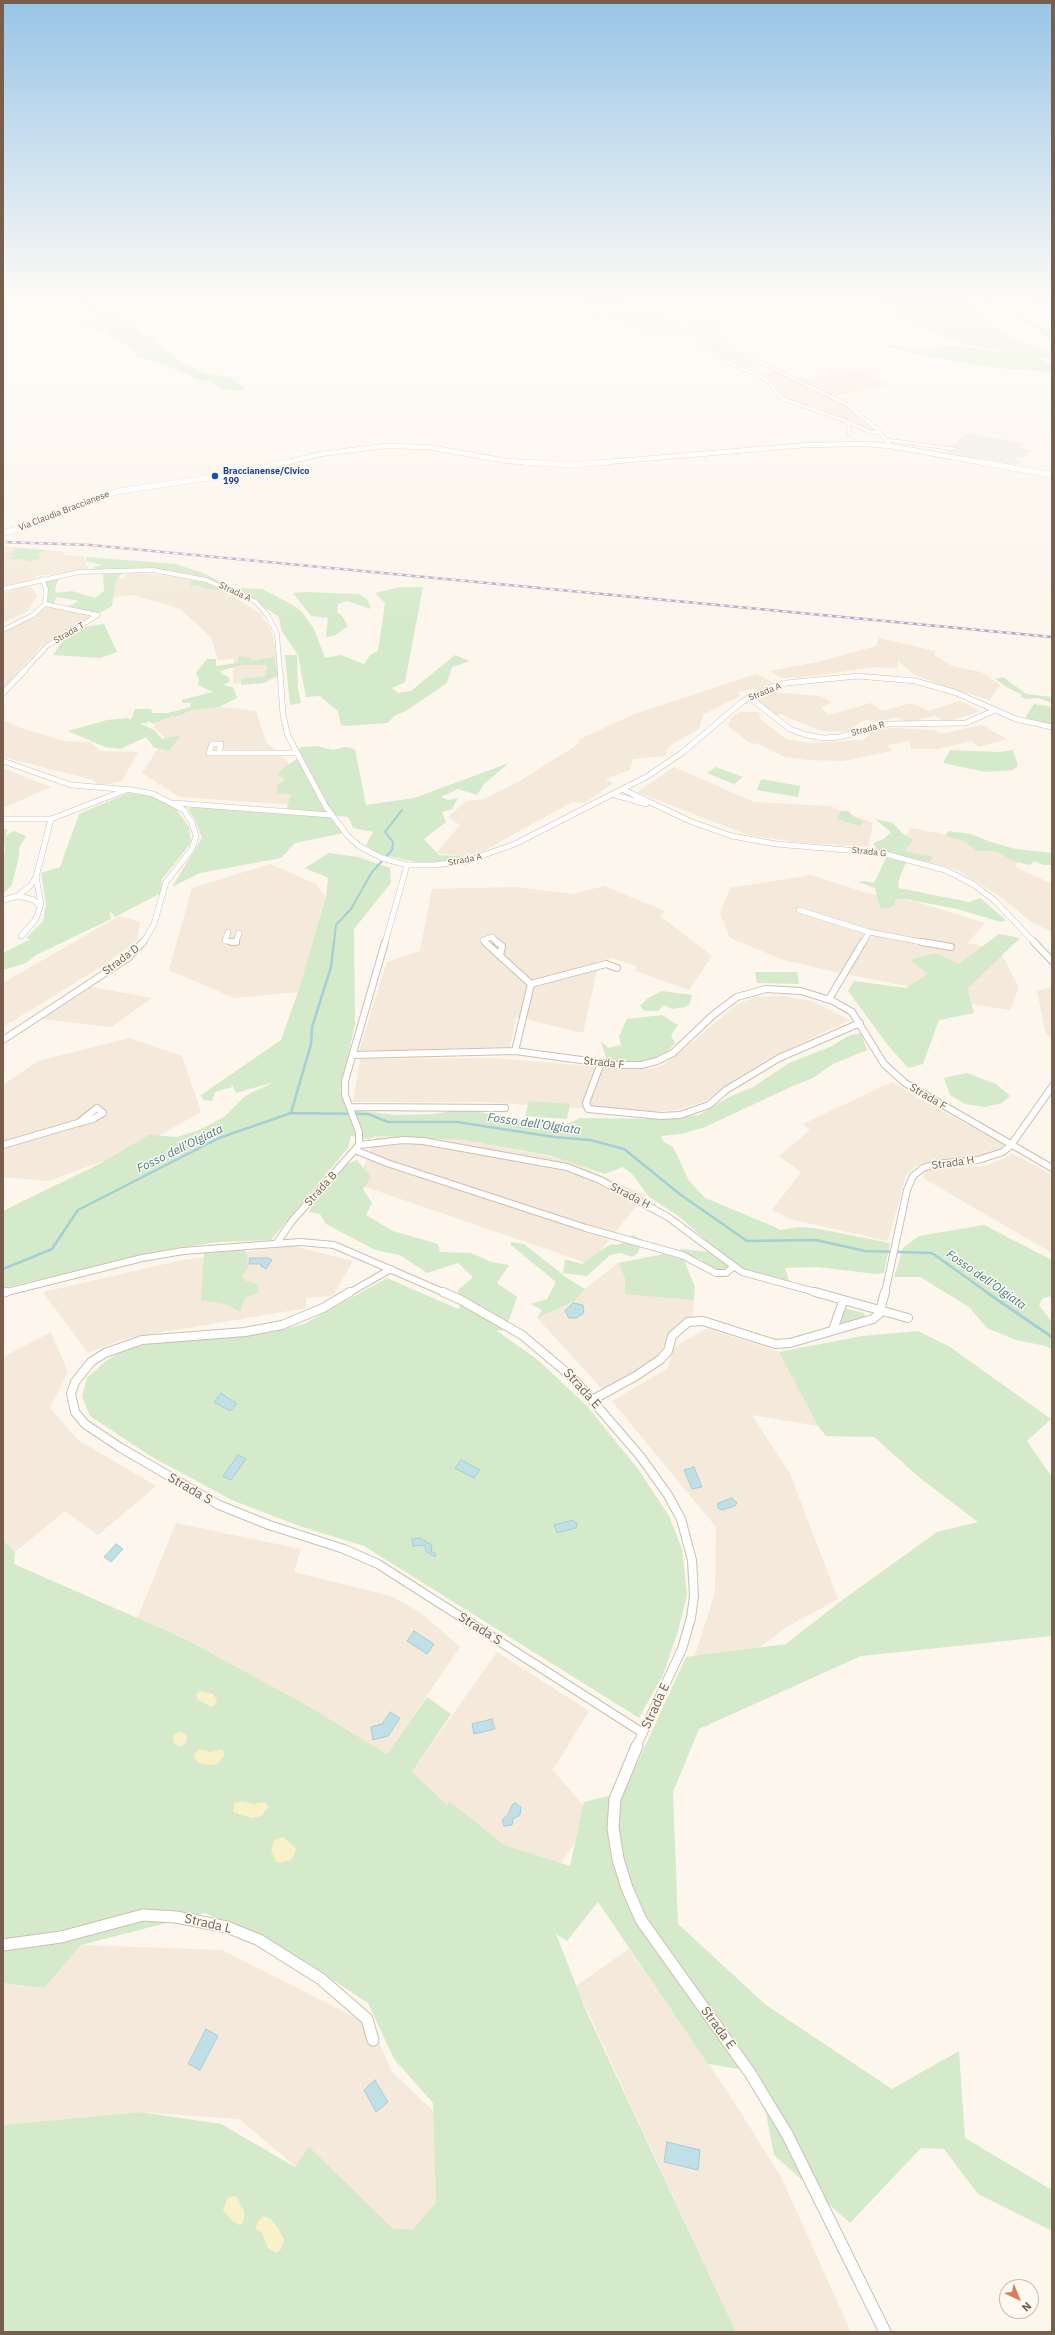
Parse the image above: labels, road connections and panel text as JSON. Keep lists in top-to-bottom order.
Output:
{
  "streets": {
    "main road": ["Via Claudia Braccianese"],
    "street": [
      "Strada A",
      "Strada T",
      "Strada R",
      "Strada G",
      "Strada D",
      "Strada F",
      "Strada H",
      "Strada B",
      "Strada E",
      "Strada S",
      "Strada L"
    ]
  },
  "crossings": [
    ["Strada A", "Strada R"],
    ["Strada A", "Strada G"],
    ["Strada A", "Strada D"],
    ["Strada F", "Strada H"],
    ["Strada H", "Strada B"],
    ["Strada B", "Strada E"],
    ["Strada E", "Strada S"]
  ],
  "water": ["Fosso dell’Olgiata"],
  "places": ["Braccianense/Civico 199"],
  "north": "bottom right"
}
